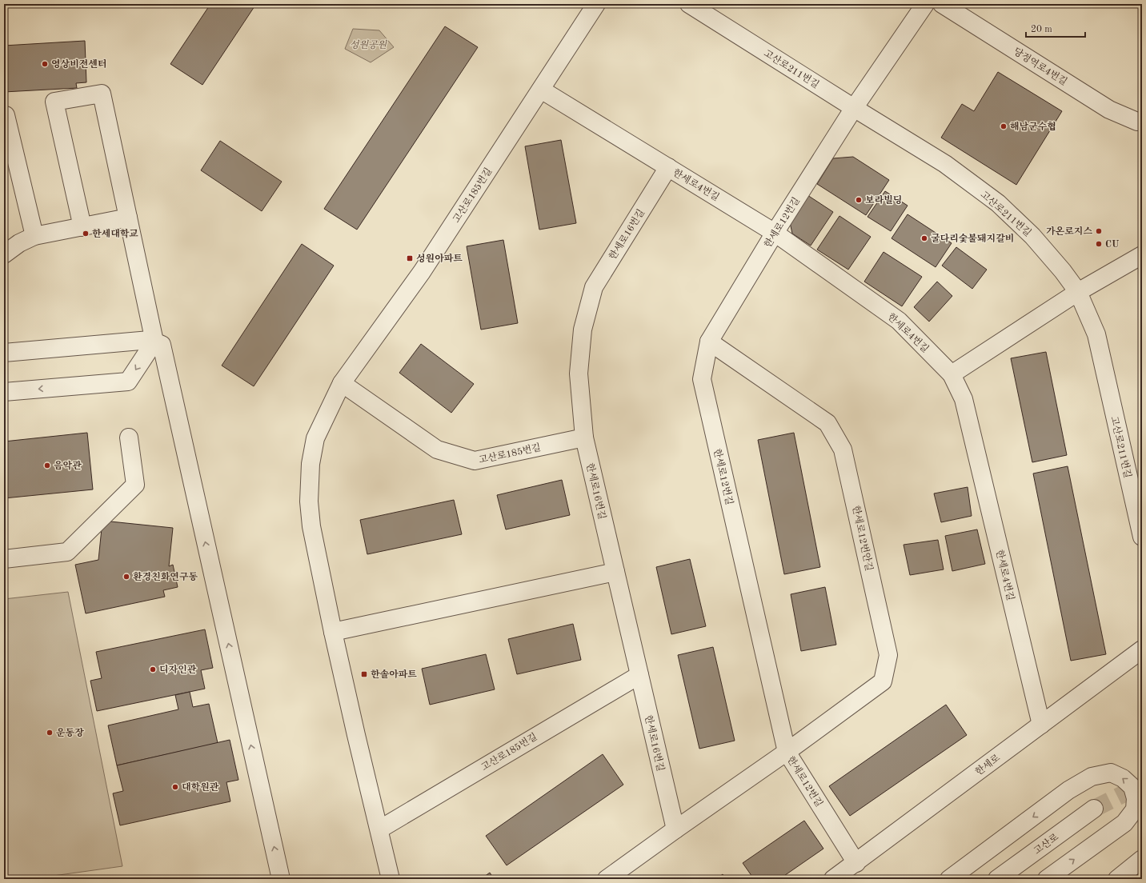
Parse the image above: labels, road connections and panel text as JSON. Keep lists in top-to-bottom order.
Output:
{
  "streets": {
    "street": [
      "당정역로4번길",
      "고산로211번길",
      "한세로4번길",
      "고산로185번길",
      "한세로12번길",
      "한세로16번길",
      "한세로12번안길",
      "한세로",
      "고산로"
    ]
  },
  "crossings": [
    ["고산로211번길", "한세로12번길"],
    ["한세로4번길", "고산로185번길"],
    ["한세로4번길", "한세로12번길"],
    ["한세로4번길", "한세로16번길"],
    ["한세로4번길", "한세로"],
    ["고산로185번길", "한세로16번길"],
    ["한세로12번길", "한세로12번안길"],
    ["한세로12번길", "한세로"]
  ],
  "parks": ["성원공원"],
  "places": {
    "other": [
      "영상비전센터",
      "해남군수협",
      "보라빌딩",
      "가온로지스",
      "한세대학교",
      "굴다리숯불돼지갈비",
      "CU",
      "음악관",
      "환경친화연구동",
      "디자인관",
      "운동장",
      "대학원관"
    ],
    "transit": ["성원아파트", "한솔아파트"]
  },
  "scale_bar": "20 m"
}
